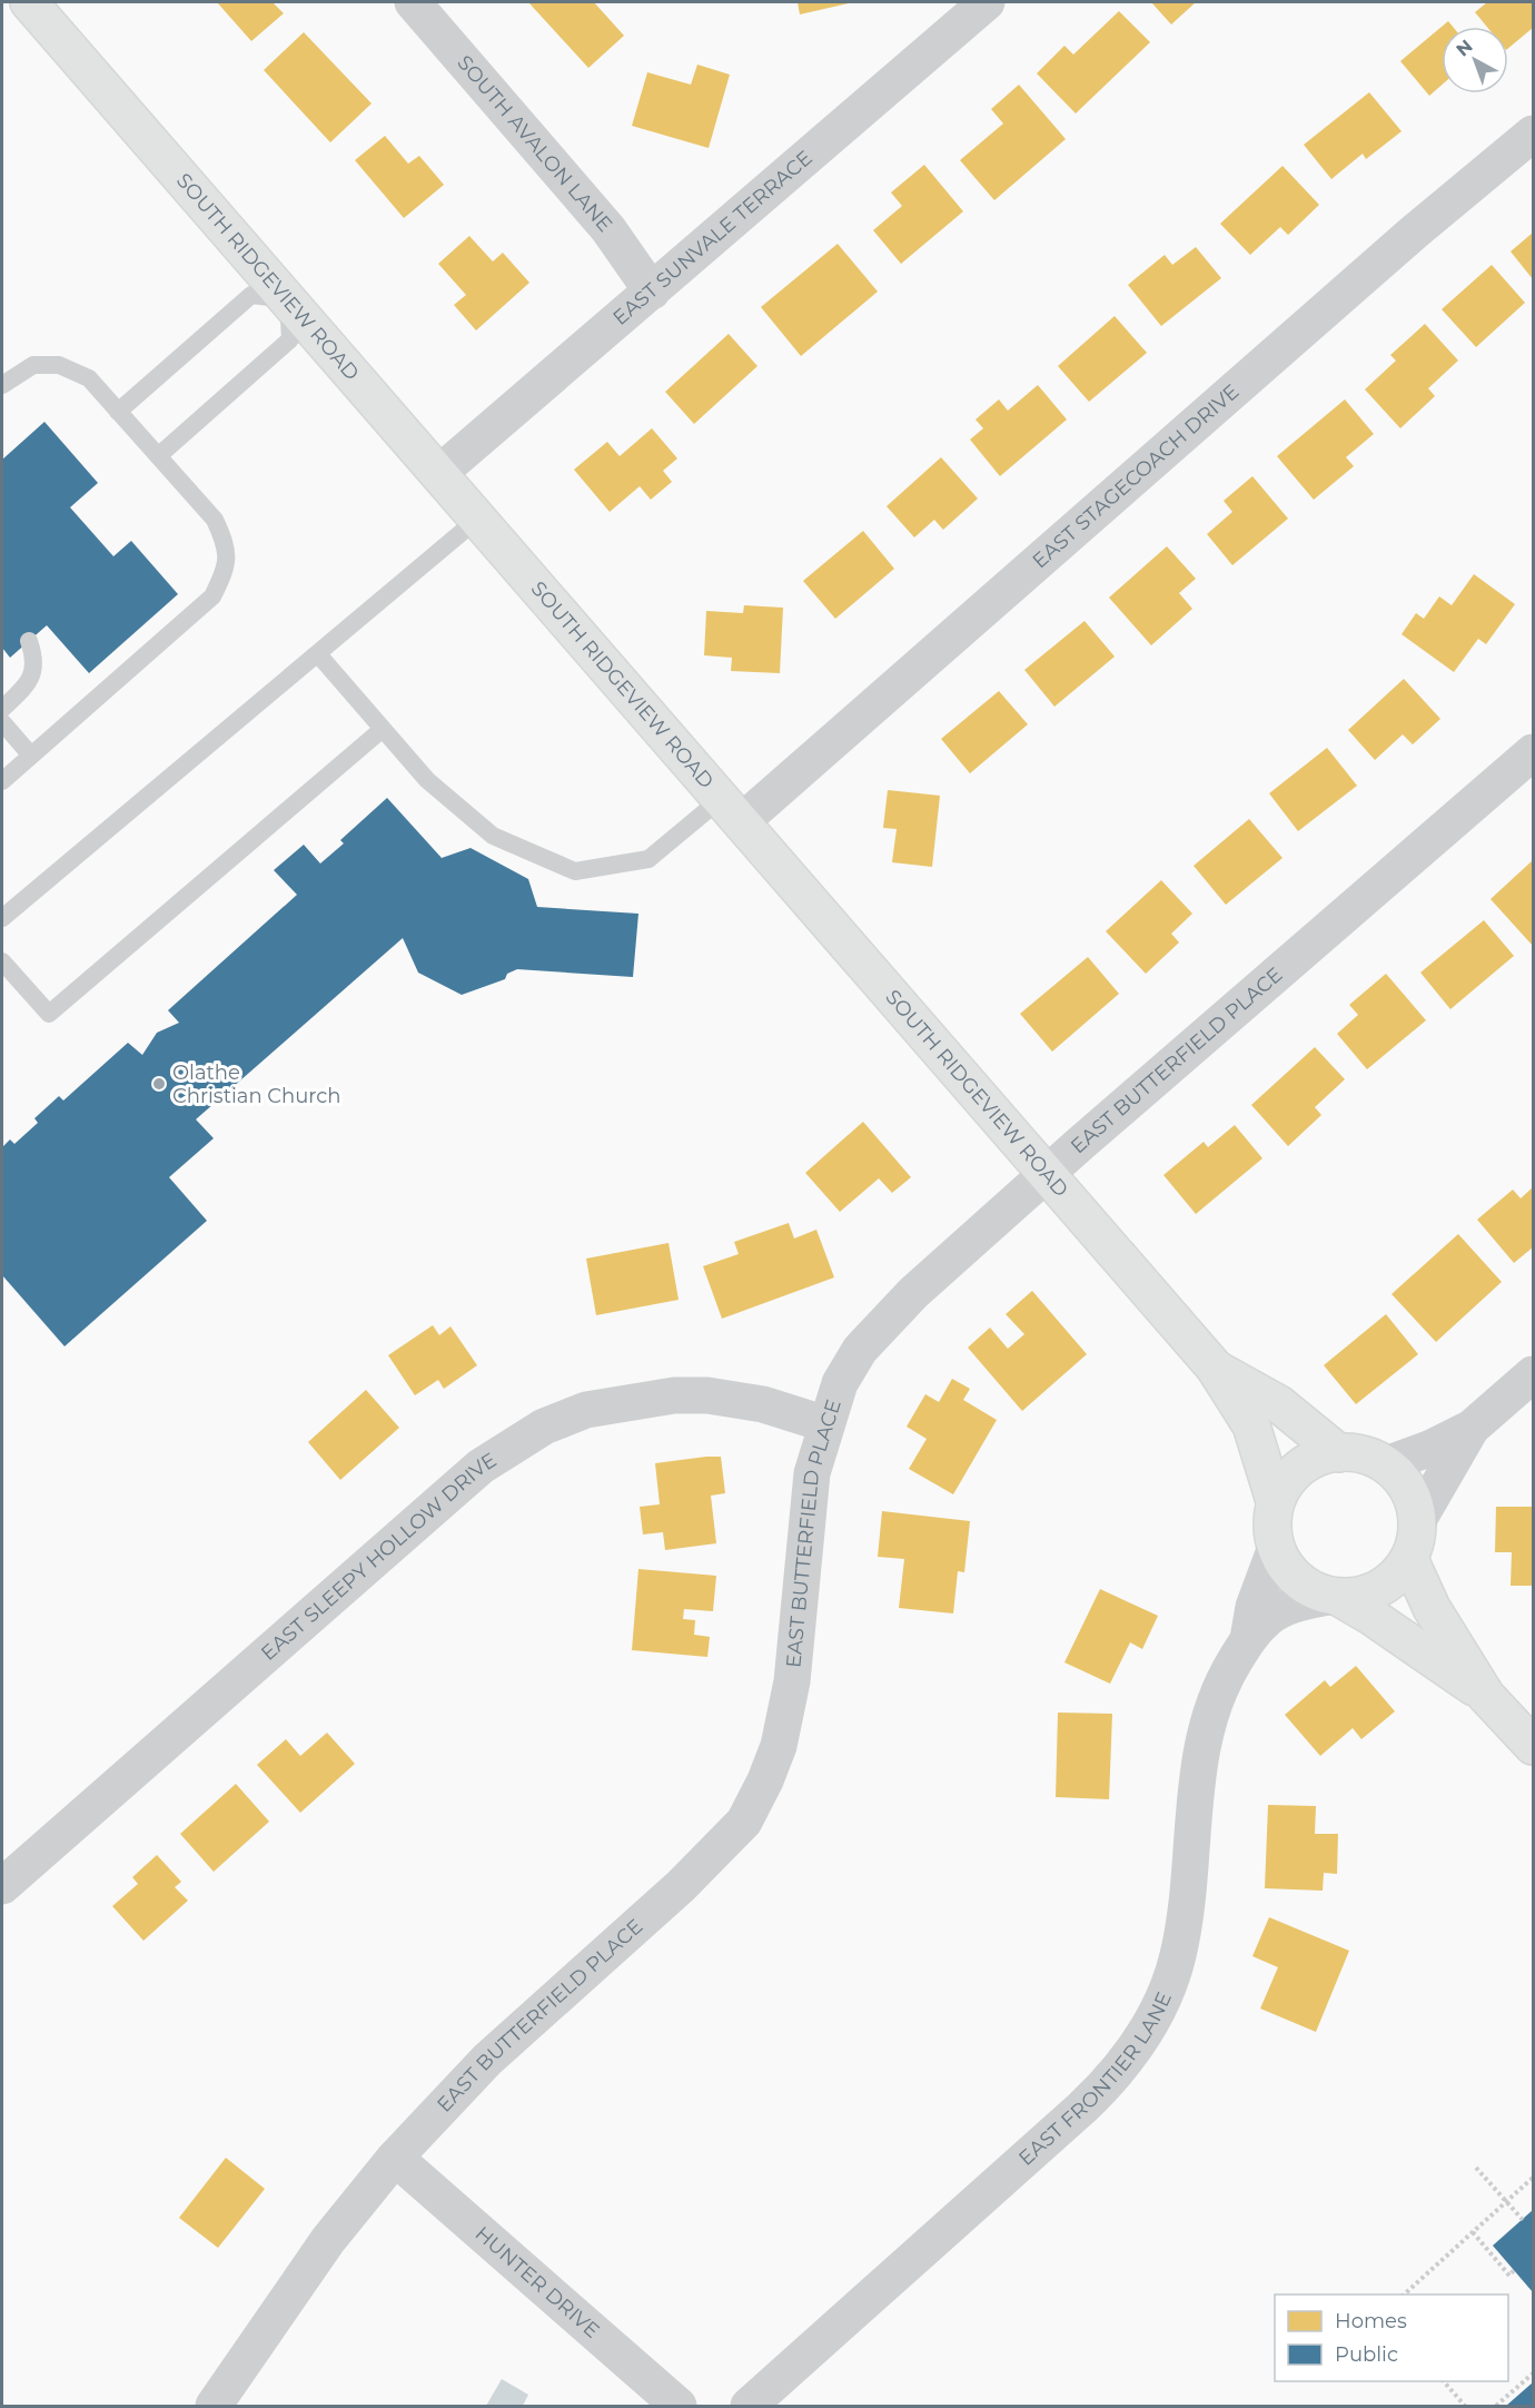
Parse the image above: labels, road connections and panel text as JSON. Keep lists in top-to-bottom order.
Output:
{
  "streets": {
    "main road": ["SOUTH RIDGEVIEW ROAD"],
    "street": [
      "SOUTH AVALON LANE",
      "EAST SUNVALE TERRACE",
      "EAST STAGECOACH DRIVE",
      "EAST BUTTERFIELD PLACE",
      "EAST SLEEPY HOLLOW DRIVE",
      "EAST FRONTIER LANE",
      "HUNTER DRIVE"
    ]
  },
  "crossings": [
    ["SOUTH AVALON LANE", "EAST SUNVALE TERRACE"],
    ["EAST SUNVALE TERRACE", "SOUTH RIDGEVIEW ROAD"],
    ["SOUTH RIDGEVIEW ROAD", "EAST STAGECOACH DRIVE"],
    ["SOUTH RIDGEVIEW ROAD", "EAST BUTTERFIELD PLACE"],
    ["EAST BUTTERFIELD PLACE", "EAST SLEEPY HOLLOW DRIVE"],
    ["EAST BUTTERFIELD PLACE", "HUNTER DRIVE"]
  ],
  "places": ["Olathe Christian Church"],
  "legend": ["Homes", "Public"],
  "north": "top left"
}
